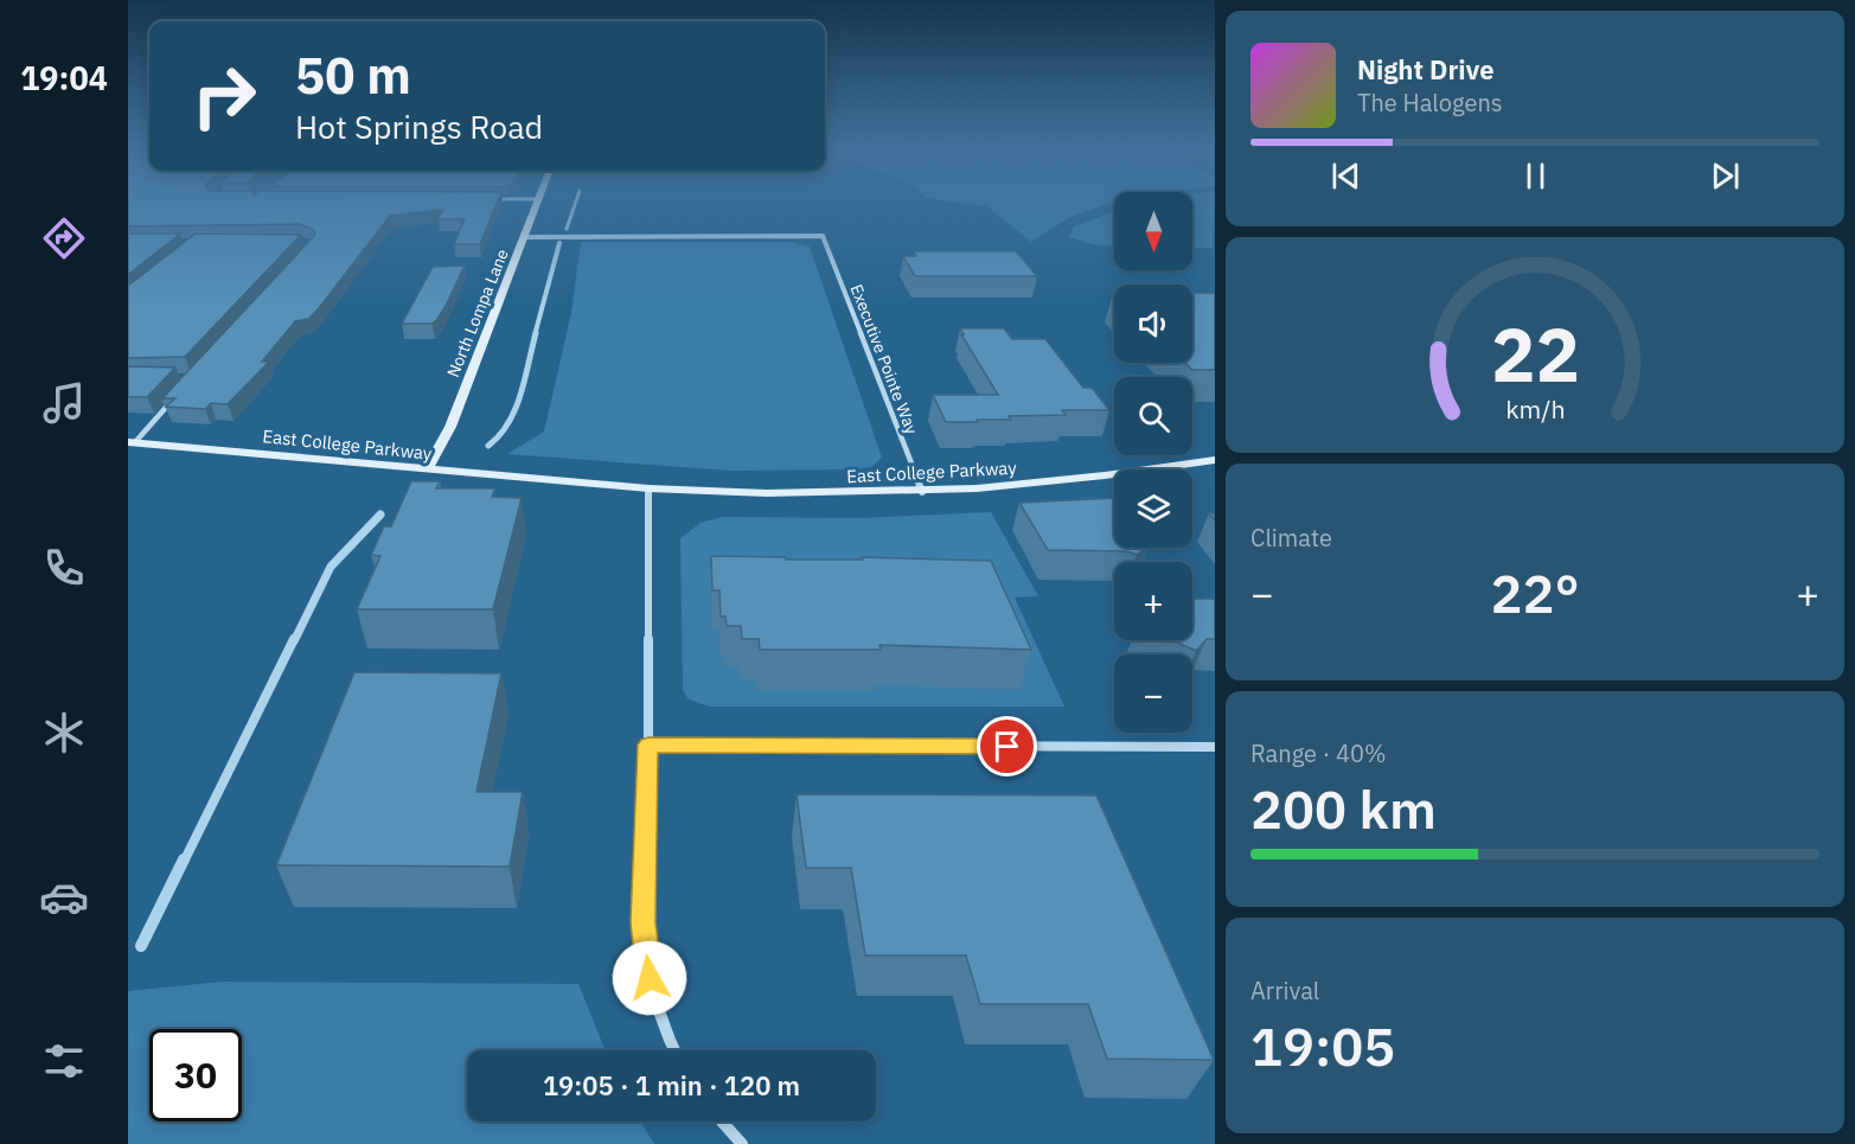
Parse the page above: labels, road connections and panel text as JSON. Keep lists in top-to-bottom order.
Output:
{
  "streets": {
    "street": ["North Lompa Lane", "Executive Pointe Way", "East College Parkway"]
  },
  "crossings": [
    ["North Lompa Lane", "Executive Pointe Way"],
    ["North Lompa Lane", "East College Parkway"],
    ["Executive Pointe Way", "East College Parkway"]
  ],
  "north": "bottom",
  "page": {
    "tabs": "19:04",
    "turn": ["50 m", "Hot Springs Road"],
    "song": ["Night Drive", "The Halogens"],
    "map_buttons": ["+", "−"],
    "tile": [
      "Climate",
      ["Range · 40%", "200 km"],
      ["Arrival", "19:05"]
    ],
    "heat": ["−", "22°", "+"],
    "limit": "30",
    "trip": "19:05 · 1 min · 120 m",
    "gauge": ["22", "km/h"]
  }
}
